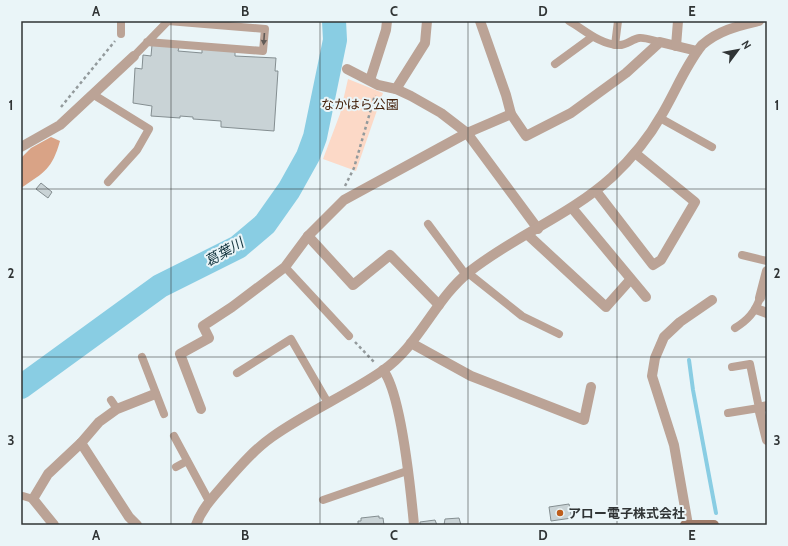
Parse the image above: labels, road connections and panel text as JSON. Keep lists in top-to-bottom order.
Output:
{
  "water": ["葛葉川"],
  "parks": ["なかはら公園"],
  "places": ["アロー電子株式会社"],
  "north": "top right",
  "grid": {
    "columns": [
      "A",
      "B",
      "C",
      "D",
      "E"
    ],
    "rows": ["1", "2", "3"]
  }
}
